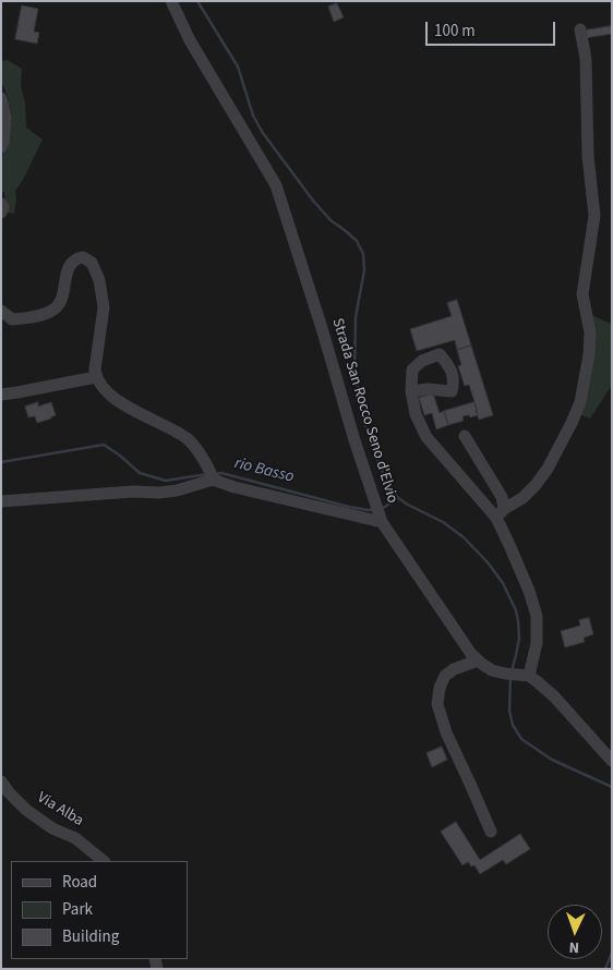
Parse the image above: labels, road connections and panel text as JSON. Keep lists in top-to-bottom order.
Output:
{
  "streets": {
    "street": ["Strada San Rocco Seno d'Elvio", "Via Alba"]
  },
  "water": ["rio Basso"],
  "legend": ["Road", "Park", "Building"],
  "scale_bar": "100 m",
  "north": "bottom"
}
